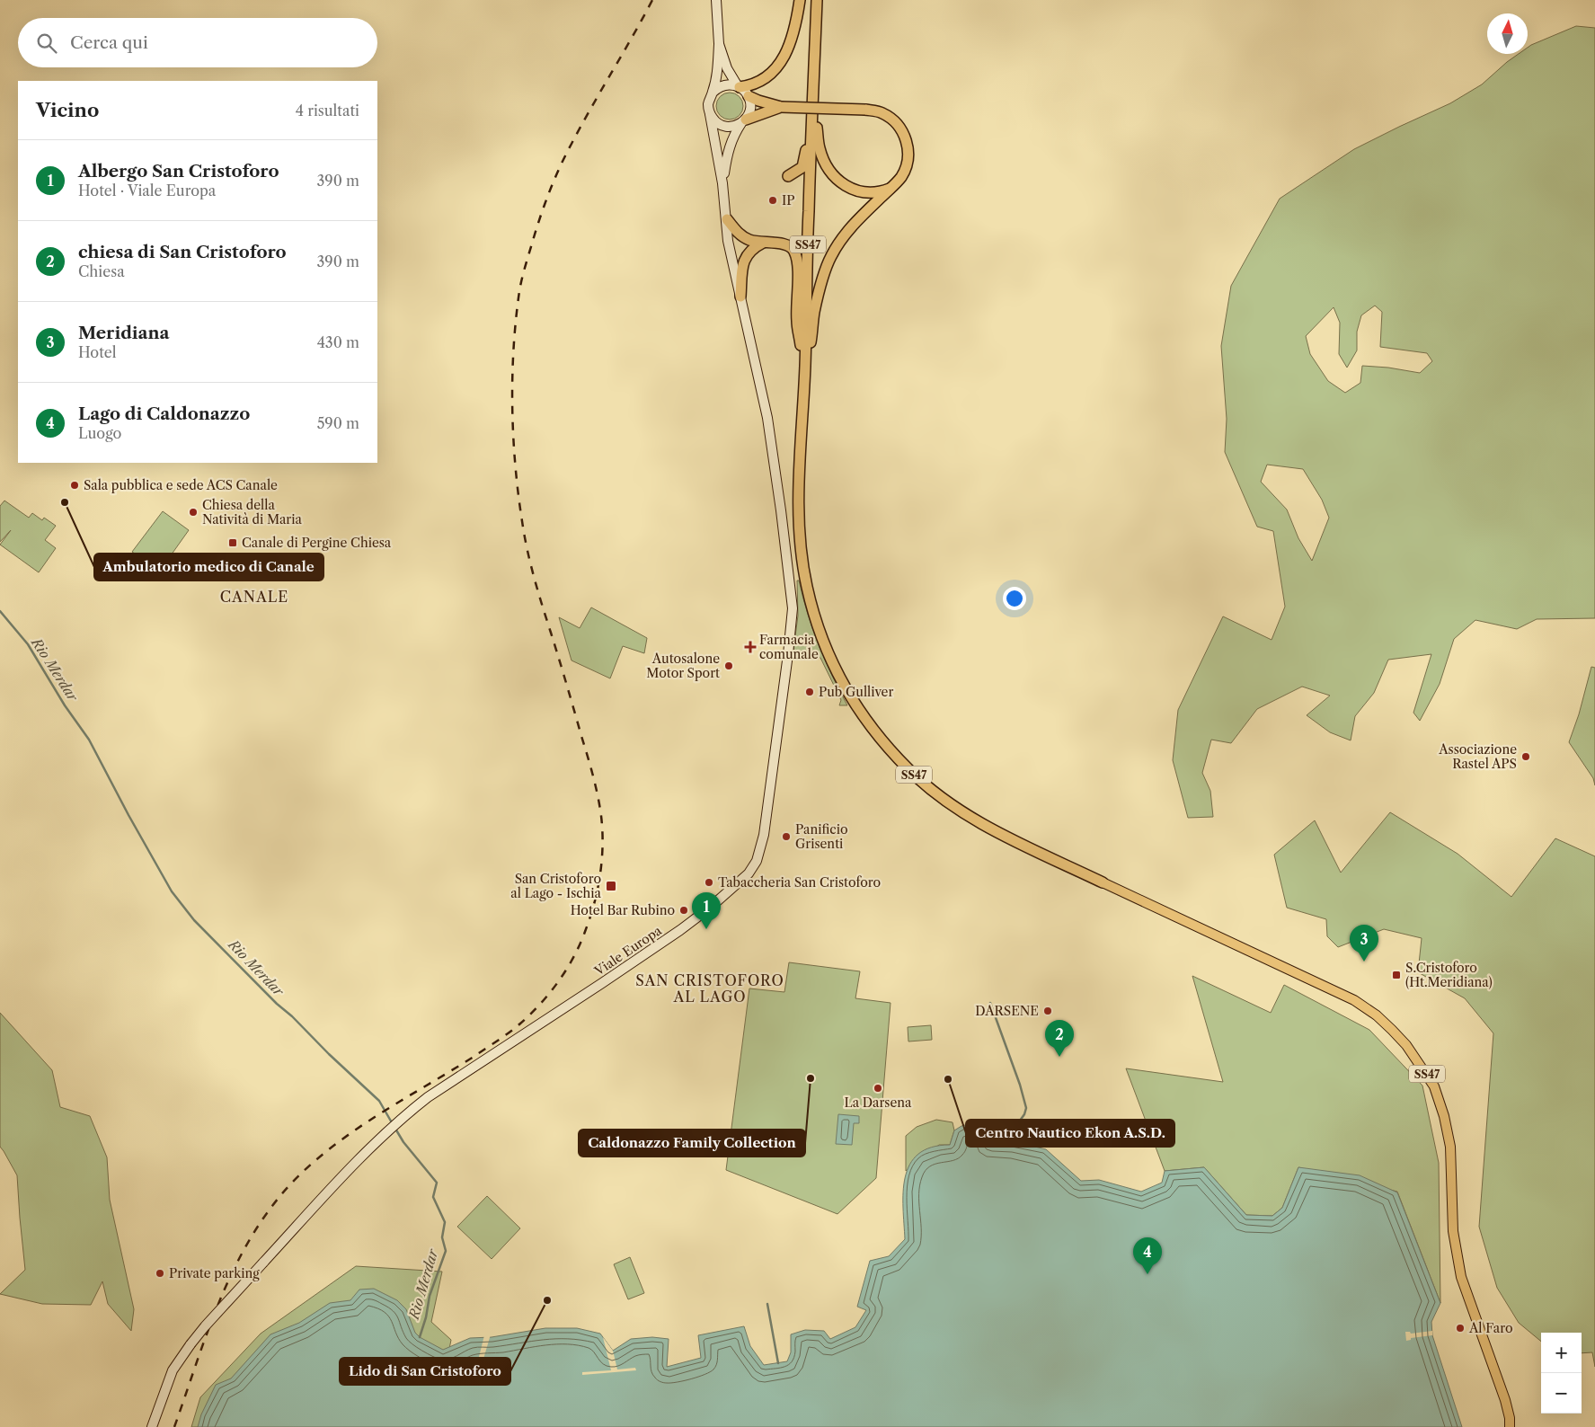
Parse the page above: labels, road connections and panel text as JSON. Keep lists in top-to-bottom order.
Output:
{
  "streets": {
    "highway": ["SS47"],
    "main road": ["Viale Europa"]
  },
  "districts": ["CANALE", "SAN CRISTOFORO AL LAGO"],
  "water": ["Rio Merdar"],
  "places": {
    "other": [
      "IP",
      "Sala pubblica e sede ACS Canale",
      "Ambulatorio medico di Canale",
      "Chiesa della Natività di Maria",
      "Autosalone Motor Sport",
      "Pub Gulliver",
      "Associazione Rastel APS",
      "Panificio Grisenti",
      "Tabaccheria San Cristoforo",
      "Hotel Bar Rubino",
      "DARSENE",
      "Caldonazzo Family Collection",
      "Centro Nautico Ekon A.S.D.",
      "La Darsena",
      "Private parking",
      "Lido di San Cristoforo",
      "Al Faro"
    ],
    "transit": ["Canale di Pergine Chiesa", "San Cristoforo al Lago - Ischia", "S.Cristoforo (Ht.Meridiana)"],
    "health": ["Farmacia comunale"]
  },
  "north": "top",
  "page": {
    "search": "Cerca qui",
    "heading": ["Vicino", "4 risultati"],
    "list": [
      {
        "mark": "1",
        "name": "Albergo San Cristoforo",
        "note": "Hotel · Viale Europa",
        "value": "390 m"
      },
      {
        "mark": "2",
        "name": "chiesa di San Cristoforo",
        "note": "Chiesa",
        "value": "390 m"
      },
      {
        "mark": "3",
        "name": "Meridiana",
        "note": "Hotel",
        "value": "430 m"
      },
      {
        "mark": "4",
        "name": "Lago di Caldonazzo",
        "note": "Luogo",
        "value": "590 m"
      }
    ],
    "pins": [
      "1",
      "3",
      "2",
      "4"
    ],
    "map_buttons": ["+", "−"]
  }
}
